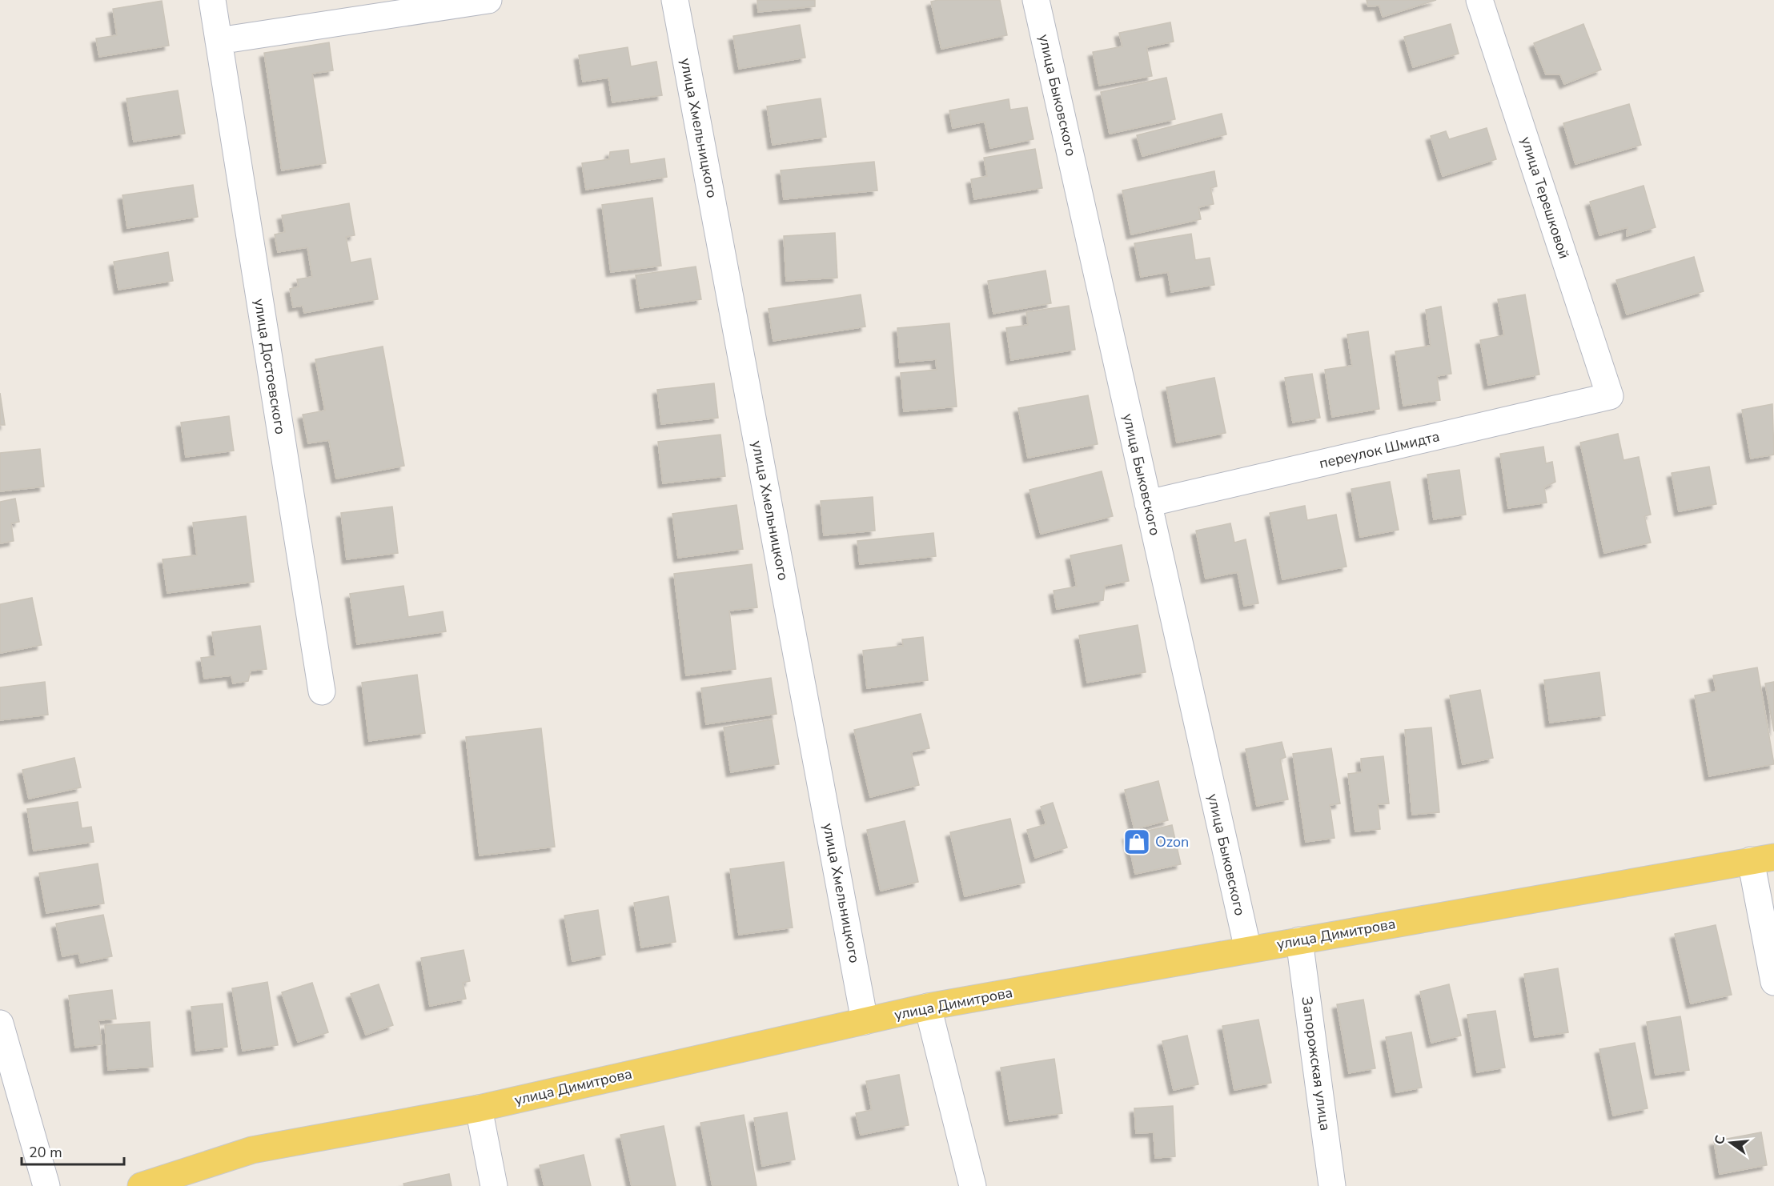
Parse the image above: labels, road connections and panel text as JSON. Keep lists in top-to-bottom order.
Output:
{
  "streets": {
    "main road": ["улица Димитрова"],
    "street": [
      "улица Быковского",
      "улица Хмельницкого",
      "улица Терешковой",
      "улица Достоевского",
      "переулок Шмидта",
      "Запорожская улица"
    ]
  },
  "crossings": [
    ["улица Быковского", "переулок Шмидта"],
    ["улица Быковского", "улица Димитрова"],
    ["улица Хмельницкого", "улица Димитрова"],
    ["улица Терешковой", "переулок Шмидта"],
    ["улица Димитрова", "Запорожская улица"]
  ],
  "places": {
    "shop": ["Ozon"]
  },
  "scale_bar": "20 m",
  "north": "left"
}
